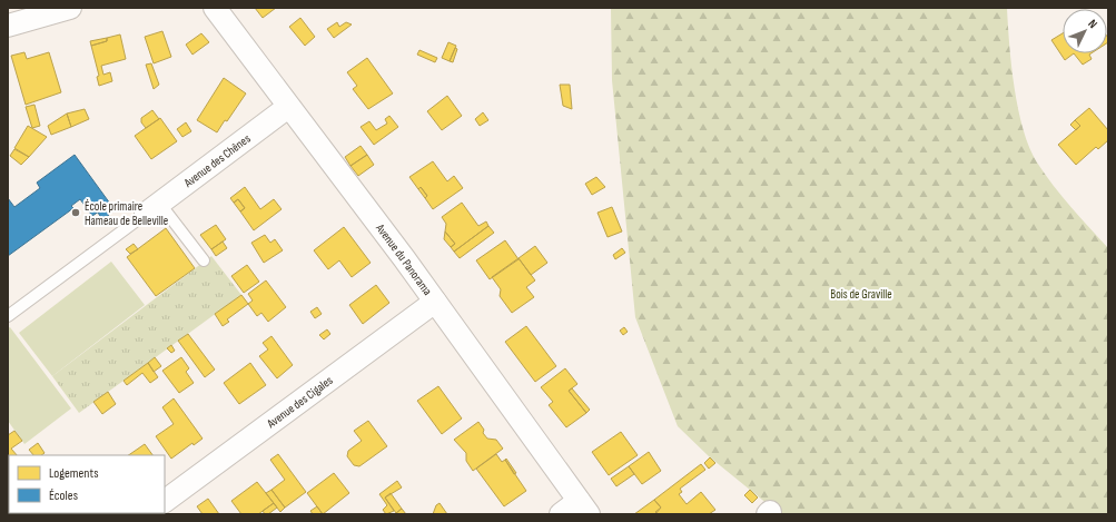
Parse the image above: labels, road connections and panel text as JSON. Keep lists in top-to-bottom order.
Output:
{
  "streets": {
    "street": ["Avenue des Chênes", "Avenue du Panorama", "Avenue des Cigales"]
  },
  "crossings": [
    ["Avenue des Chênes", "Avenue du Panorama"],
    ["Avenue du Panorama", "Avenue des Cigales"]
  ],
  "parks": ["Bois de Graville"],
  "places": ["École primaire Hameau de Belleville"],
  "legend": ["Logements", "Écoles"],
  "north": "top right"
}
